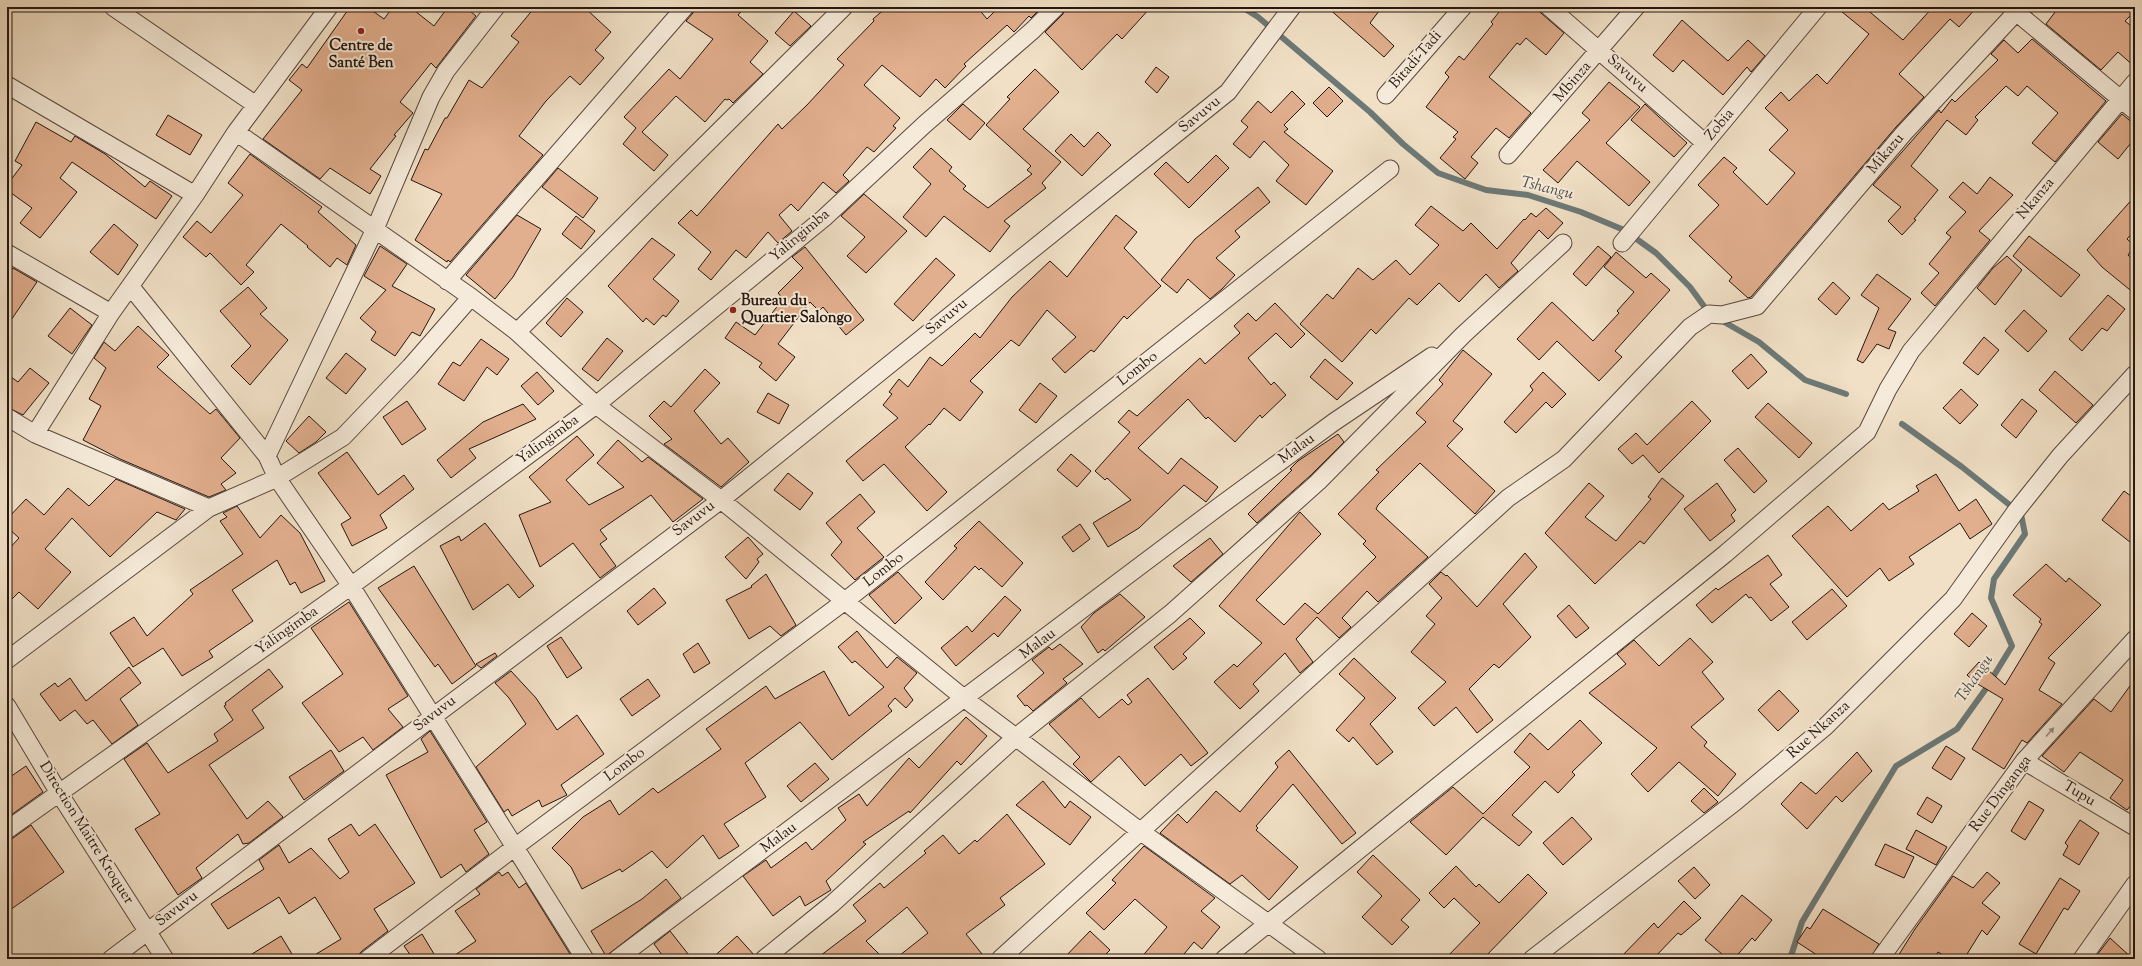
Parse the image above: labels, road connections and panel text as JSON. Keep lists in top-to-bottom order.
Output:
{
  "streets": {
    "street": [
      "Bitadi-Tadi",
      "Savuvu",
      "Mbinza",
      "Zobia",
      "Mikazu",
      "Nkanza",
      "Yalingimba",
      "Lombo",
      "Malau",
      "Rue Nkanza",
      "Rue Dinganga",
      "Tupu",
      "Direction Maitre Kroquer"
    ]
  },
  "crossings": [
    ["Savuvu", "Mbinza"],
    ["Savuvu", "Zobia"],
    ["Savuvu", "Direction Maitre Kroquer"],
    ["Yalingimba", "Direction Maitre Kroquer"],
    ["Rue Dinganga", "Tupu"]
  ],
  "one_way": ["Rue Dinganga"],
  "water": ["Tshangu"],
  "places": ["Centre de Santé Ben", "Bureau du Quartier Salongo"]
}
